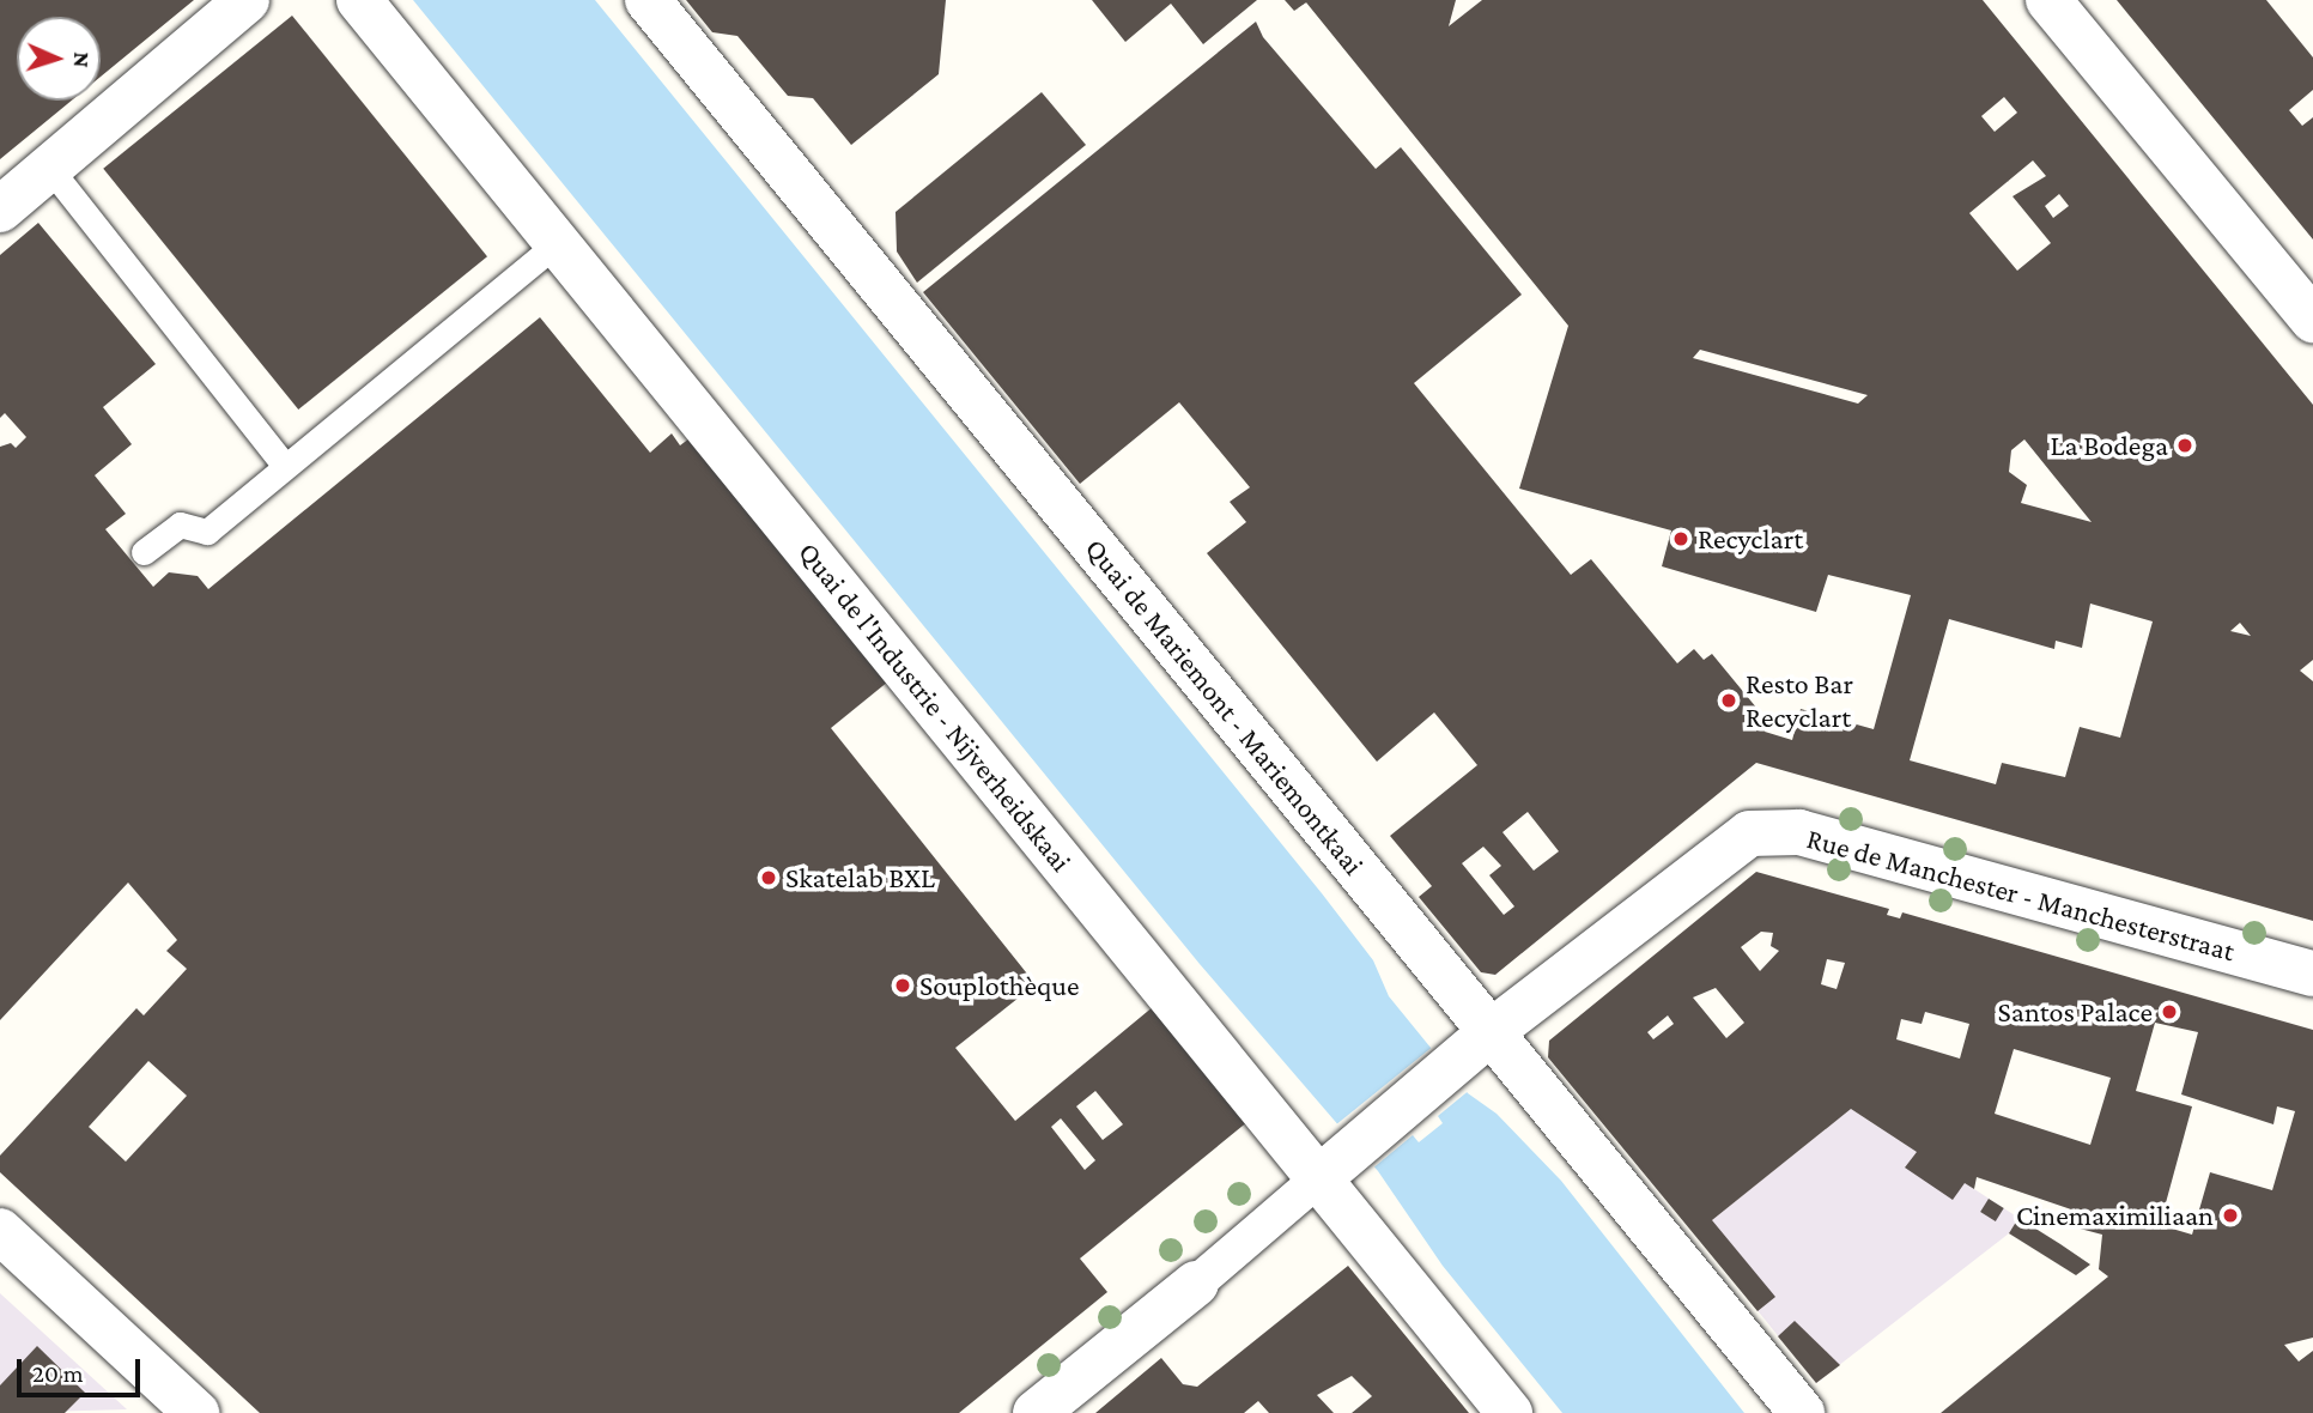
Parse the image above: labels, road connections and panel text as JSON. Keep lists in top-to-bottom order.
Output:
{
  "streets": {
    "street": ["Quai de l'Industrie - Nijverheidskaai", "Quai de Mariemont - Mariemontkaai", "Rue de Manchester - Manchesterstraat"]
  },
  "crossings": [
    ["Quai de l'Industrie - Nijverheidskaai", "Rue de Manchester - Manchesterstraat"],
    ["Quai de Mariemont - Mariemontkaai", "Rue de Manchester - Manchesterstraat"]
  ],
  "places": [
    "La Bodega",
    "Recyclart",
    "Resto Bar Recyclart",
    "Skatelab BXL",
    "Souplothèque",
    "Santos Palace",
    "Cinemaximiliaan"
  ],
  "scale_bar": "20 m",
  "north": "right"
}
